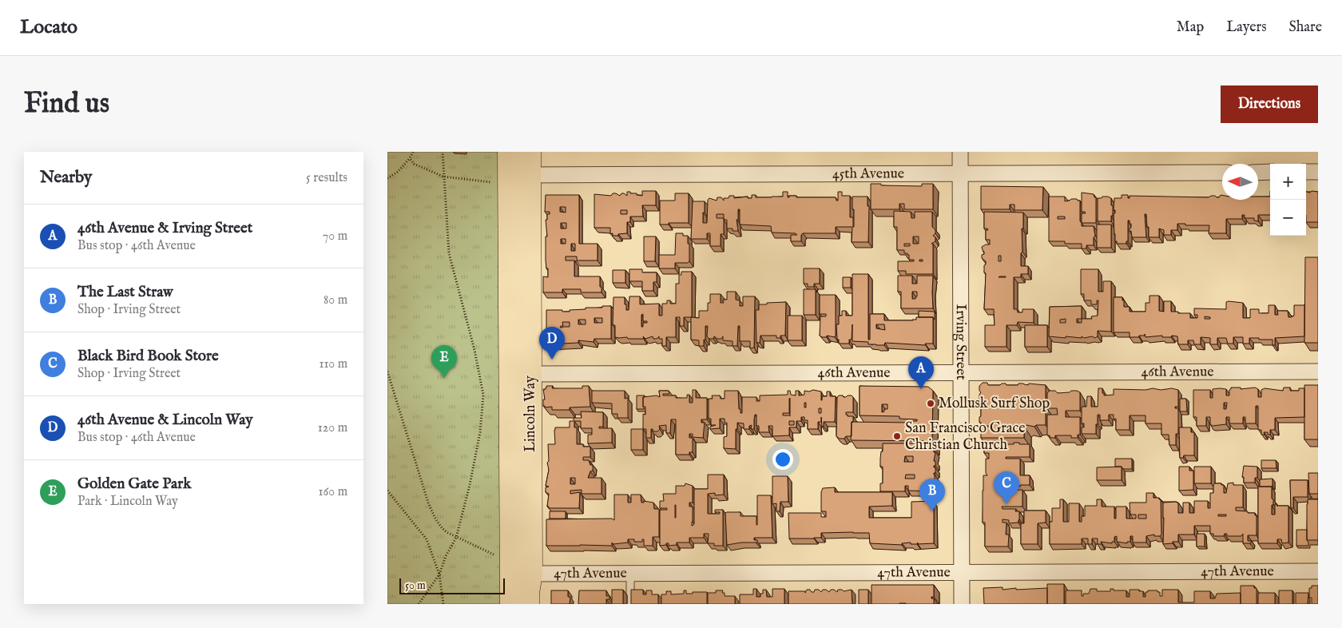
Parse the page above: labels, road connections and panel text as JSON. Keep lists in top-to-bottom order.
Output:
{
  "streets": {
    "main road": ["Lincoln Way"],
    "street": [
      "45th Avenue",
      "Irving Street",
      "46th Avenue",
      "47th Avenue"
    ]
  },
  "crossings": [
    ["45th Avenue", "Irving Street"],
    ["45th Avenue", "Lincoln Way"],
    ["Irving Street", "46th Avenue"],
    ["Irving Street", "47th Avenue"],
    ["46th Avenue", "Lincoln Way"],
    ["Lincoln Way", "47th Avenue"]
  ],
  "places": ["Mollusk Surf Shop", "San Francisco Grace Christian Church"],
  "scale_bar": "50 m",
  "north": "left",
  "page": {
    "header": "Locato",
    "nav": ["Map", "Layers", "Share"],
    "buttons": "Directions",
    "title": "Find us",
    "heading": ["Nearby", "5 results"],
    "map_buttons": ["+", "−"],
    "list": [
      {
        "mark": "A",
        "name": "46th Avenue & Irving Street",
        "note": "Bus stop · 46th Avenue",
        "value": "70 m"
      },
      {
        "mark": "B",
        "name": "The Last Straw",
        "note": "Shop · Irving Street",
        "value": "80 m"
      },
      {
        "mark": "C",
        "name": "Black Bird Book Store",
        "note": "Shop · Irving Street",
        "value": "110 m"
      },
      {
        "mark": "D",
        "name": "46th Avenue & Lincoln Way",
        "note": "Bus stop · 46th Avenue",
        "value": "120 m"
      },
      {
        "mark": "E",
        "name": "Golden Gate Park",
        "note": "Park · Lincoln Way",
        "value": "160 m"
      }
    ],
    "pins": [
      "D",
      "E",
      "A",
      "C",
      "B"
    ],
    "scale": "50 m"
  }
}
